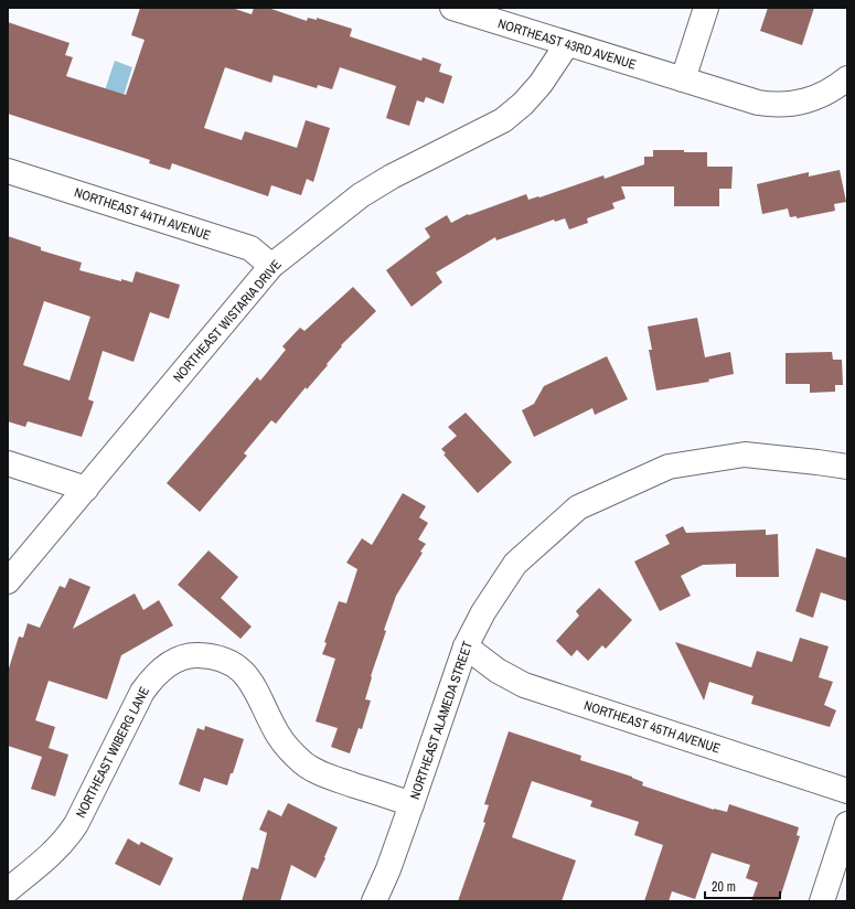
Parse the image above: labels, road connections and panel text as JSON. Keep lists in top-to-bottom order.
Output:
{
  "streets": {
    "street": [
      "NORTHEAST 43RD AVENUE",
      "NORTHEAST 44TH AVENUE",
      "NORTHEAST WISTARIA DRIVE",
      "NORTHEAST ALAMEDA STREET",
      "NORTHEAST 45TH AVENUE",
      "NORTHEAST WIBERG LANE"
    ]
  },
  "crossings": [
    ["NORTHEAST 43RD AVENUE", "NORTHEAST WISTARIA DRIVE"],
    ["NORTHEAST 44TH AVENUE", "NORTHEAST WISTARIA DRIVE"],
    ["NORTHEAST ALAMEDA STREET", "NORTHEAST 45TH AVENUE"],
    ["NORTHEAST ALAMEDA STREET", "NORTHEAST WIBERG LANE"]
  ],
  "scale_bar": "20 m"
}
